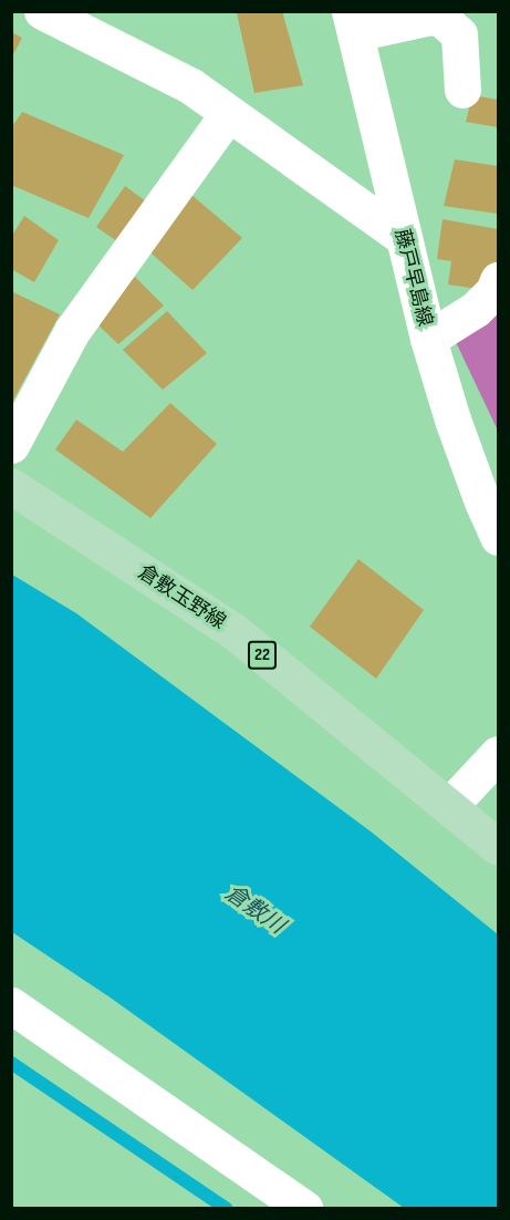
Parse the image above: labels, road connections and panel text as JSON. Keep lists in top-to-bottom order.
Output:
{
  "streets": {
    "main road": ["倉敷玉野線", "22"],
    "street": ["藤戸早島線"]
  },
  "water": ["倉敷川"]
}
